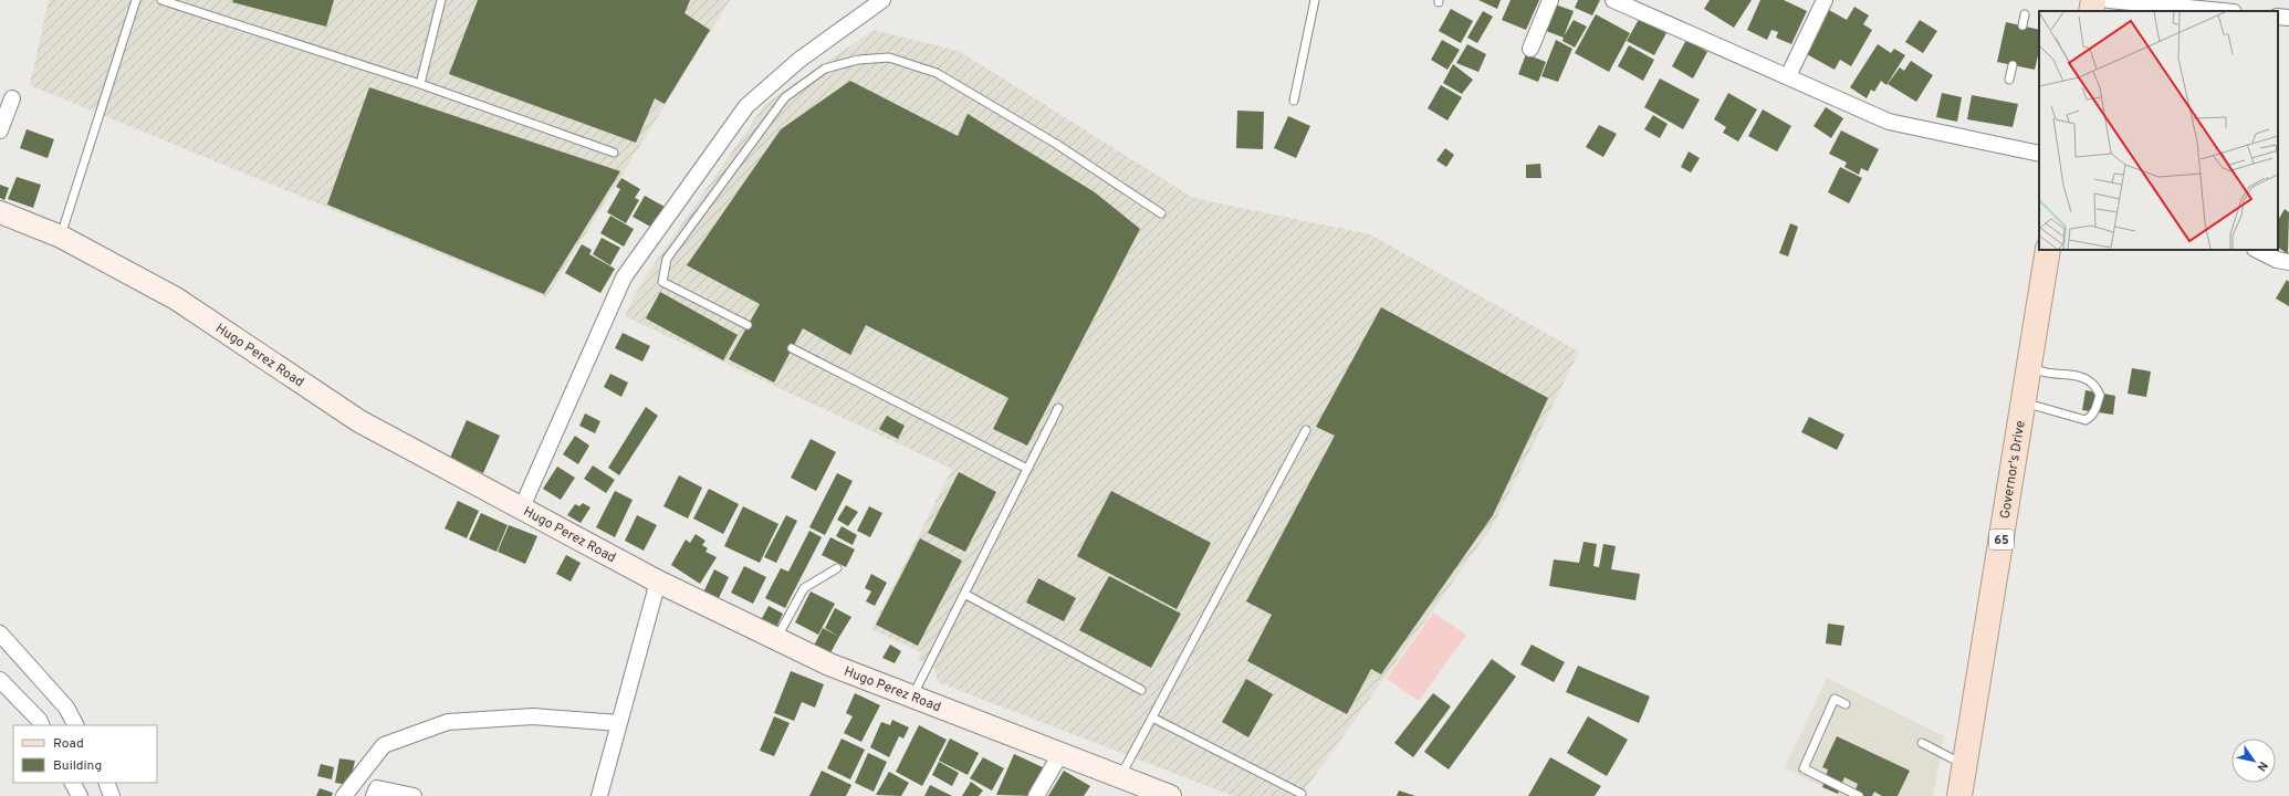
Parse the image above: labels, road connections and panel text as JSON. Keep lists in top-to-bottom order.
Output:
{
  "streets": {
    "main road": ["Governor's Drive", "65"],
    "street": ["Hugo Perez Road"]
  },
  "legend": ["Road", "Building"],
  "north": "bottom right"
}
